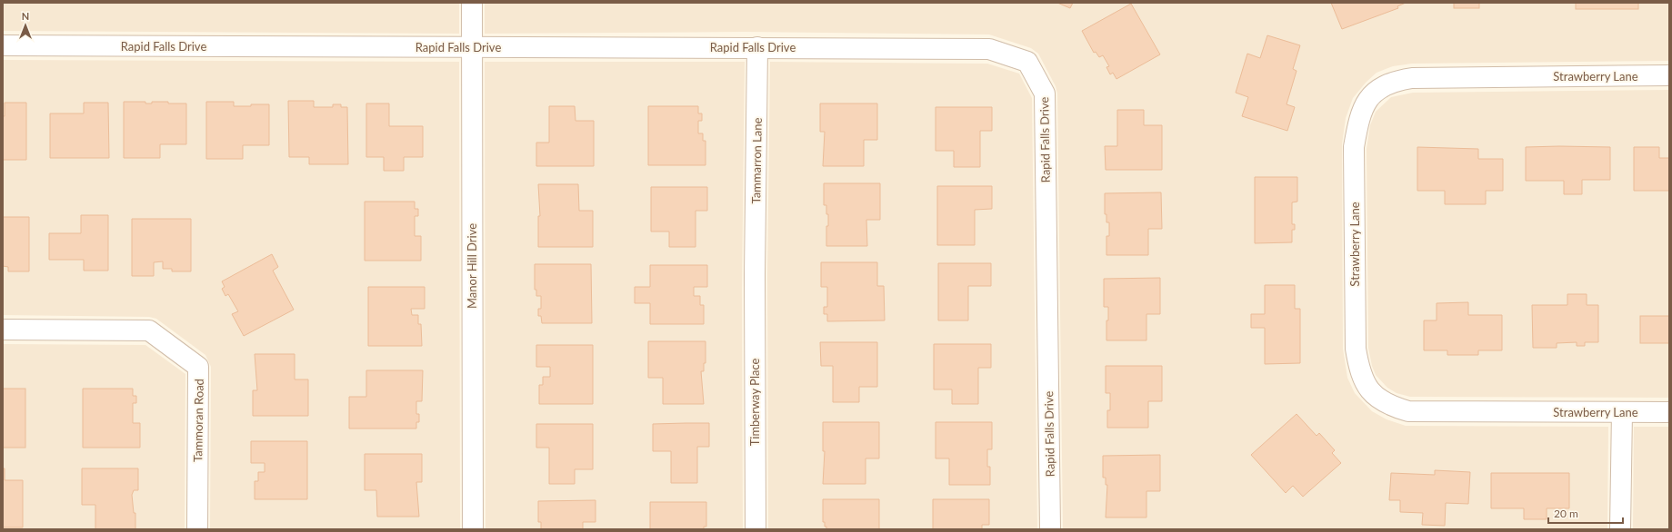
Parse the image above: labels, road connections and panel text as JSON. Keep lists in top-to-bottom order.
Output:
{
  "streets": {
    "street": [
      "Rapid Falls Drive",
      "Strawberry Lane",
      "Tammarron Lane",
      "Manor Hill Drive",
      "Timberway Place",
      "Tammoran Road"
    ]
  },
  "crossings": [
    ["Rapid Falls Drive", "Tammarron Lane"],
    ["Rapid Falls Drive", "Manor Hill Drive"],
    ["Tammarron Lane", "Timberway Place"]
  ],
  "scale_bar": "20 m",
  "north": "top"
}
